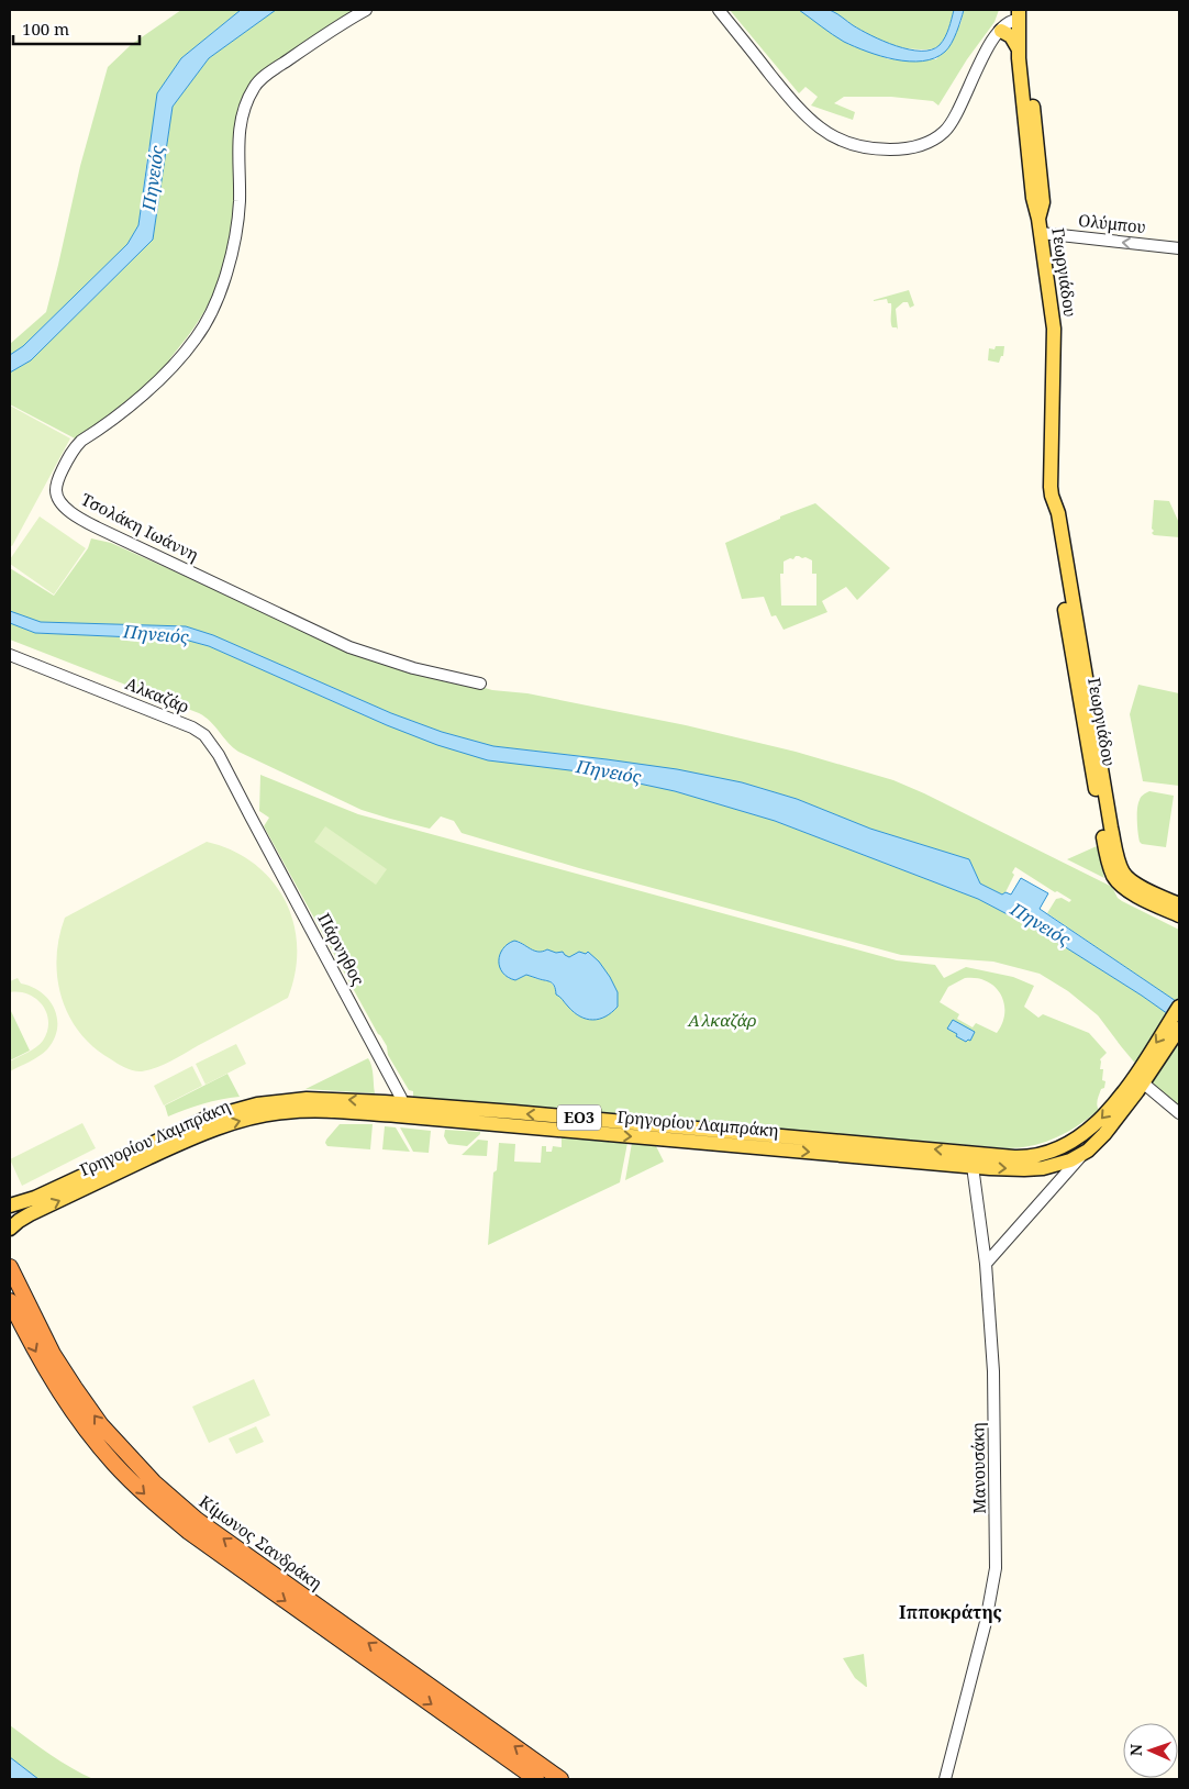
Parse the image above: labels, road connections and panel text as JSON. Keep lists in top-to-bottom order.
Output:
{
  "streets": {
    "highway": ["Κίμωνος Σανδράκη"],
    "main road": ["Γεωργιάδου", "ΕΟ3", "Γρηγορίου Λαμπράκη"],
    "street": [
      "Ολύμπου",
      "Τσολάκη Ιωάννη",
      "Αλκαζάρ",
      "Πάρνηθος",
      "Μανουσάκη"
    ]
  },
  "crossings": [
    ["Ολύμπου", "Γεωργιάδου"],
    ["Αλκαζάρ", "Πάρνηθος"],
    ["Πάρνηθος", "Γρηγορίου Λαμπράκη"],
    ["Γρηγορίου Λαμπράκη", "Μανουσάκη"]
  ],
  "one_way": ["Ολύμπου"],
  "districts": ["Ιπποκράτης"],
  "water": ["Πηνειός"],
  "parks": ["Αλκαζάρ"],
  "scale_bar": "100 m",
  "north": "left"
}
